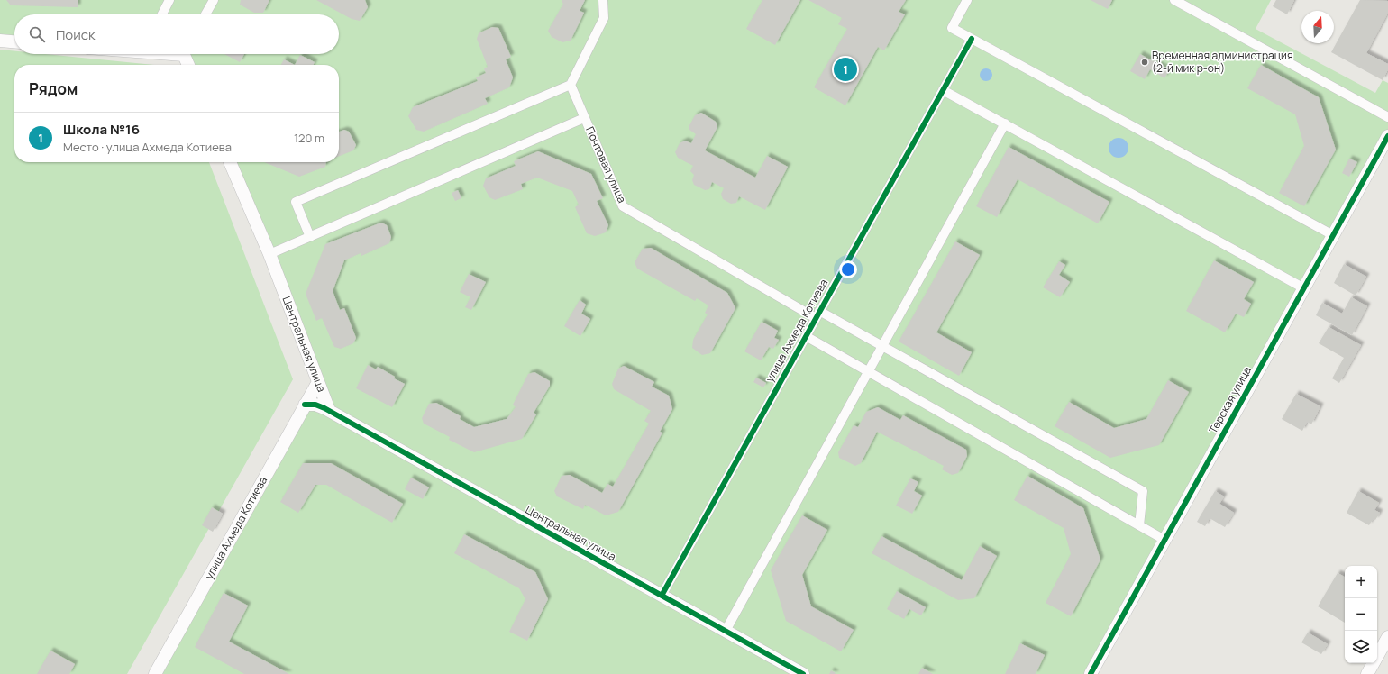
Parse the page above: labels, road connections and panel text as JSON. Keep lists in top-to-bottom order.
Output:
{
  "streets": {
    "street": [
      "Почтовая улица",
      "улица Ахмеда Котиева",
      "Центральная улица",
      "Терская улица"
    ]
  },
  "crossings": [
    ["Почтовая улица", "улица Ахмеда Котиева"],
    ["улица Ахмеда Котиева", "Центральная улица"]
  ],
  "places": ["Временная администрация (2-й мик р-он)"],
  "north": "top",
  "page": {
    "search": "Поиск",
    "pins": "1",
    "heading": "Рядом",
    "list": [
      {
        "mark": "1",
        "name": "Школа №16",
        "note": "Место · улица Ахмеда Котиева",
        "value": "120 m"
      }
    ],
    "map_buttons": ["+", "−"]
  }
}
